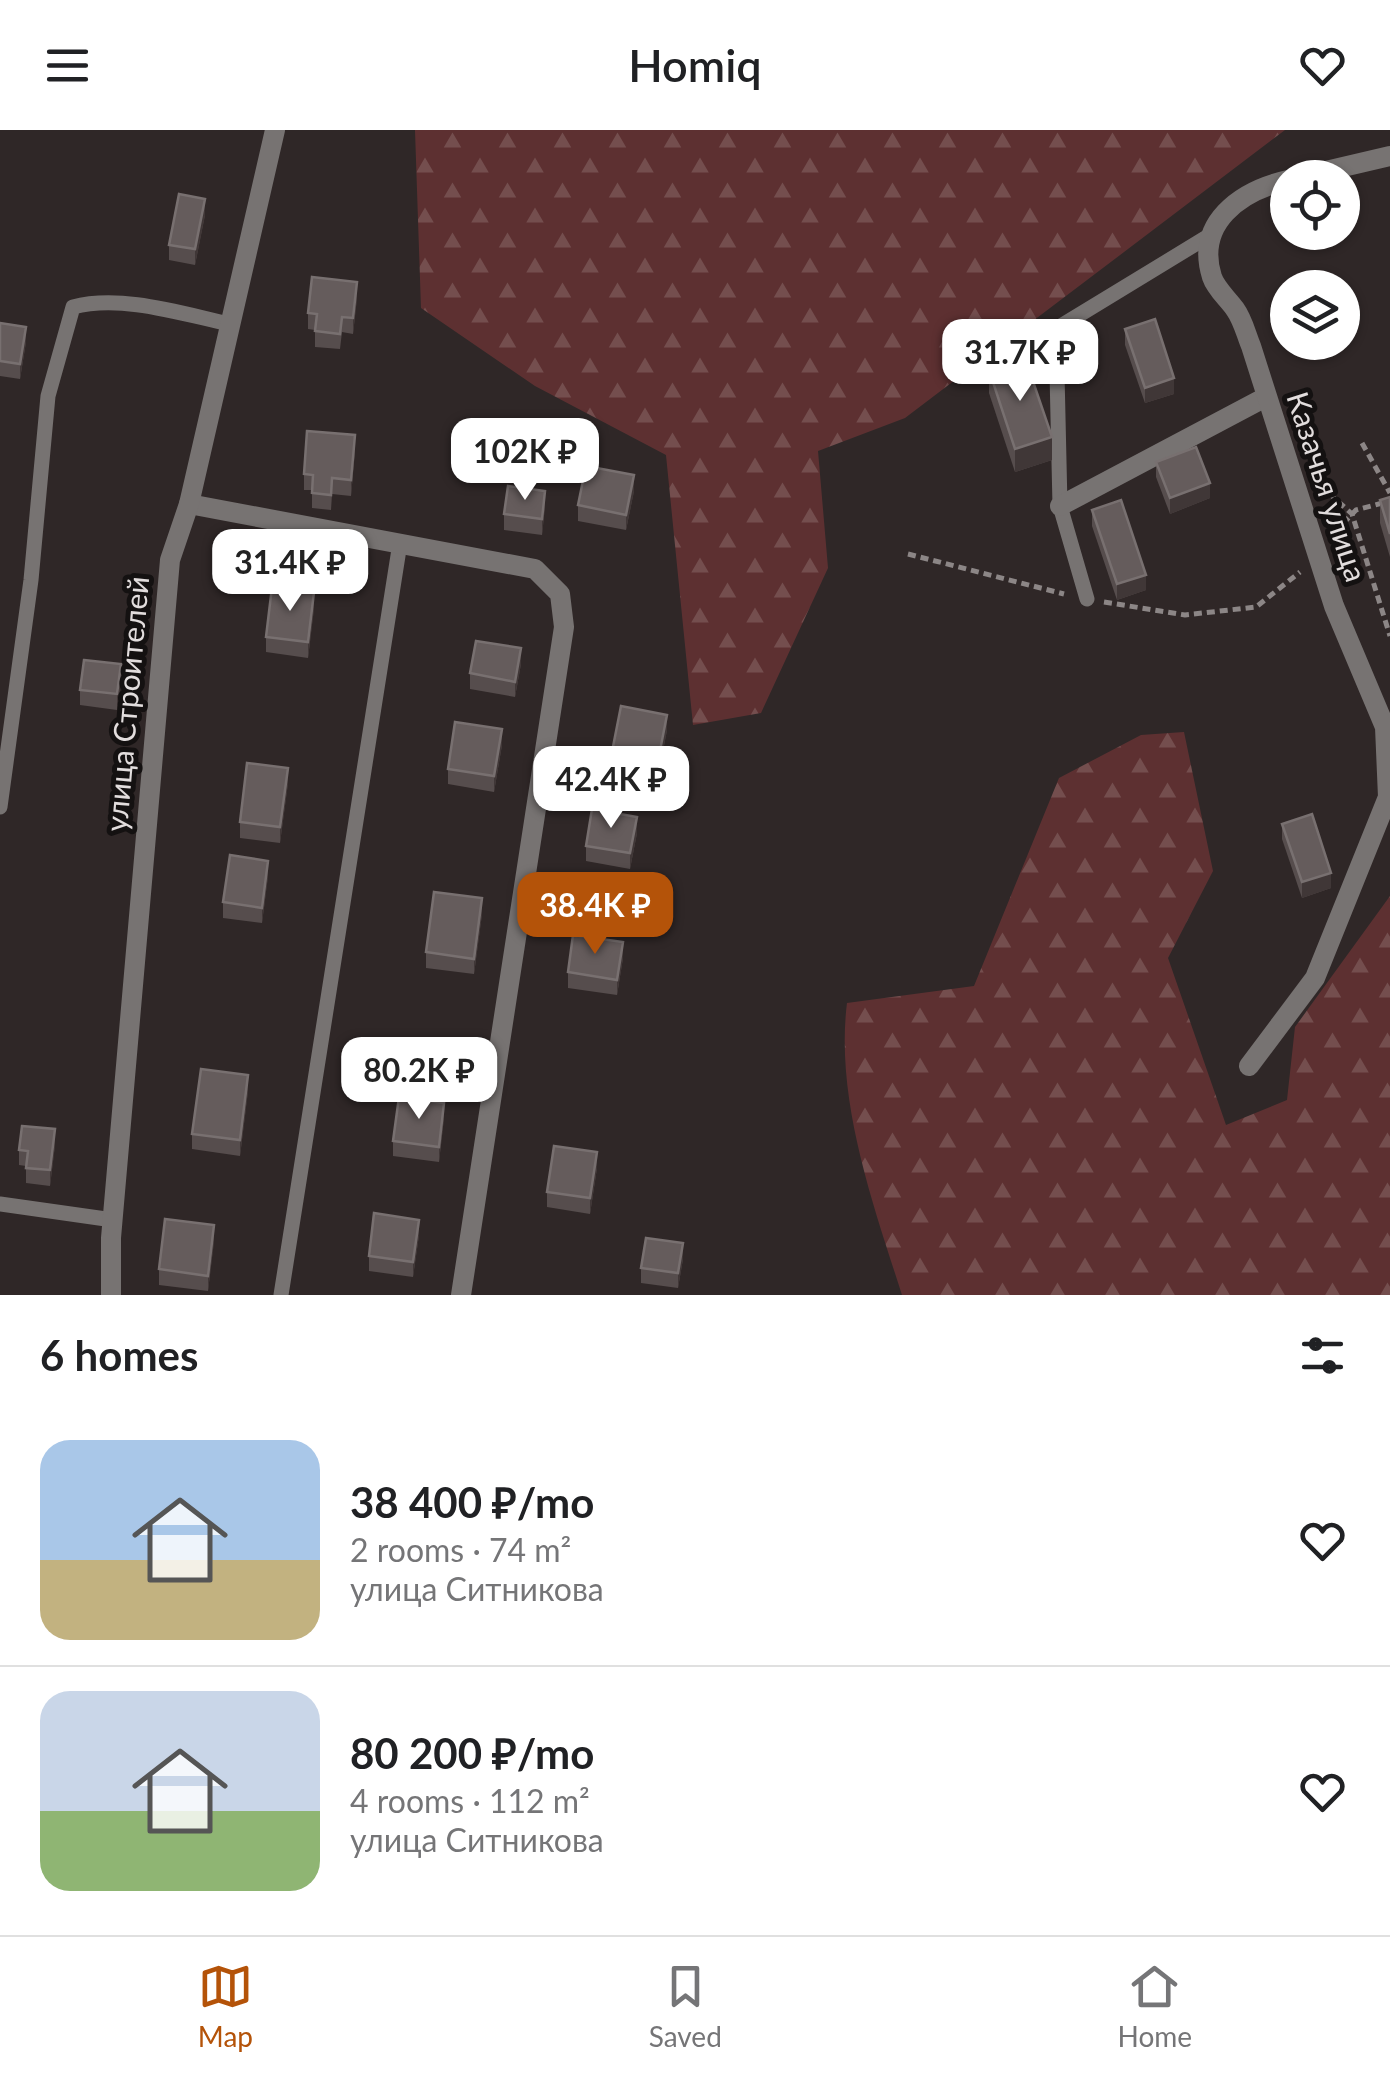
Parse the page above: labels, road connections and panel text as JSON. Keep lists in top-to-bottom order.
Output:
{
  "streets": {
    "street": ["Казачья улица", "улица Строителей"]
  },
  "page": {
    "header": "Homiq",
    "price": [
      "31.7K ₽",
      "102K ₽",
      "31.4K ₽",
      "42.4K ₽",
      "38.4K ₽",
      "80.2K ₽"
    ],
    "heading": "6 homes",
    "list": [
      {
        "name": "38 400 ₽/mo",
        "note": "2 rooms · 74 m² · улица Ситникова"
      },
      {
        "name": "80 200 ₽/mo",
        "note": "4 rooms · 112 m² · улица Ситникова"
      }
    ],
    "tabs": ["Map", "Saved", "Home"]
  }
}
